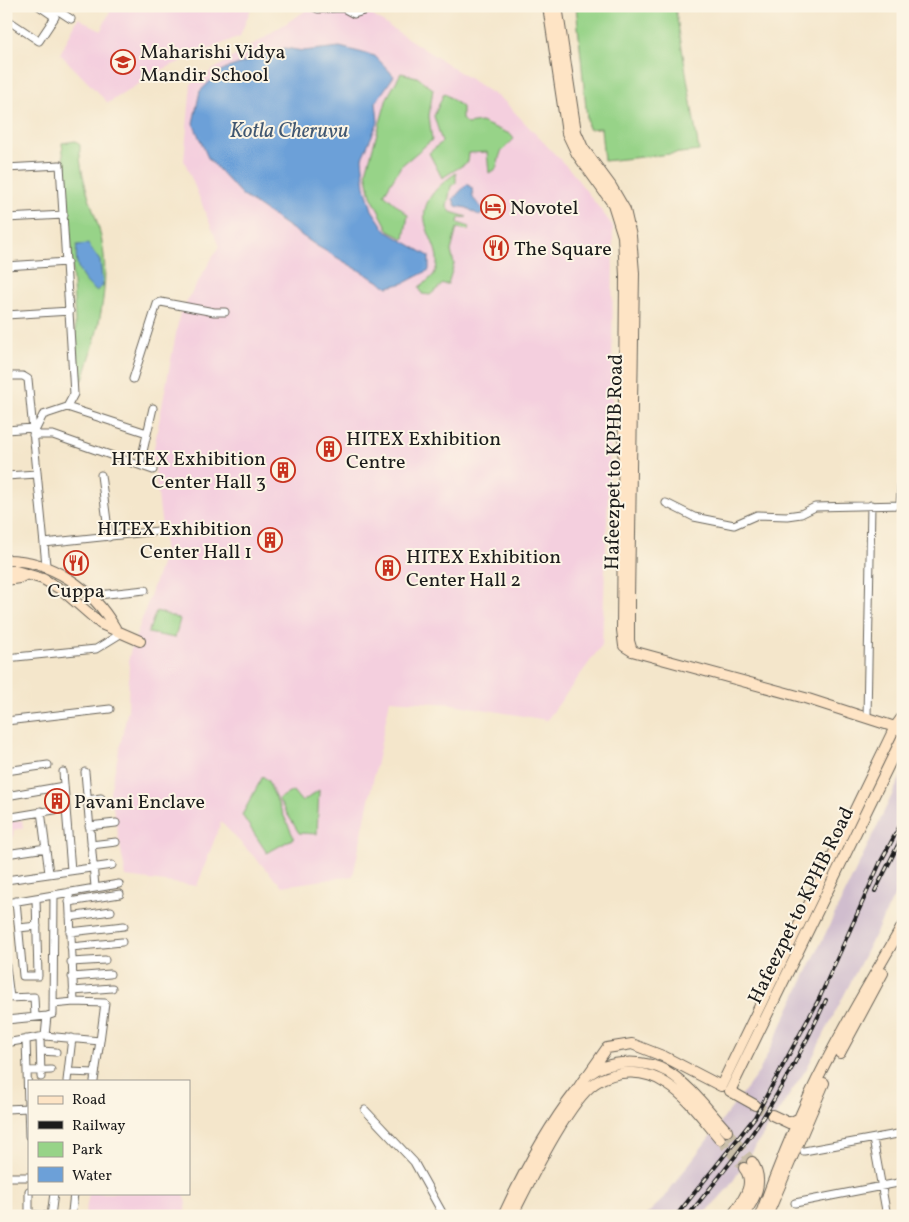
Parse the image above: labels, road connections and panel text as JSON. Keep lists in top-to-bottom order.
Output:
{
  "streets": {
    "main road": ["Hafeezpet to KPHB Road"]
  },
  "water": ["Kotla Cheruvu"],
  "places": {
    "school or university": ["Maharishi Vidya Mandir School"],
    "hotel": ["Novotel"],
    "restaurant": ["The Square", "Cuppa"],
    "building": [
      "HITEX Exhibition Centre",
      "HITEX Exhibition Center Hall 3",
      "HITEX Exhibition Center Hall 1",
      "HITEX Exhibition Center Hall 2",
      "Pavani Enclave"
    ]
  },
  "legend": [
    "Road",
    "Railway",
    "Park",
    "Water"
  ]
}
